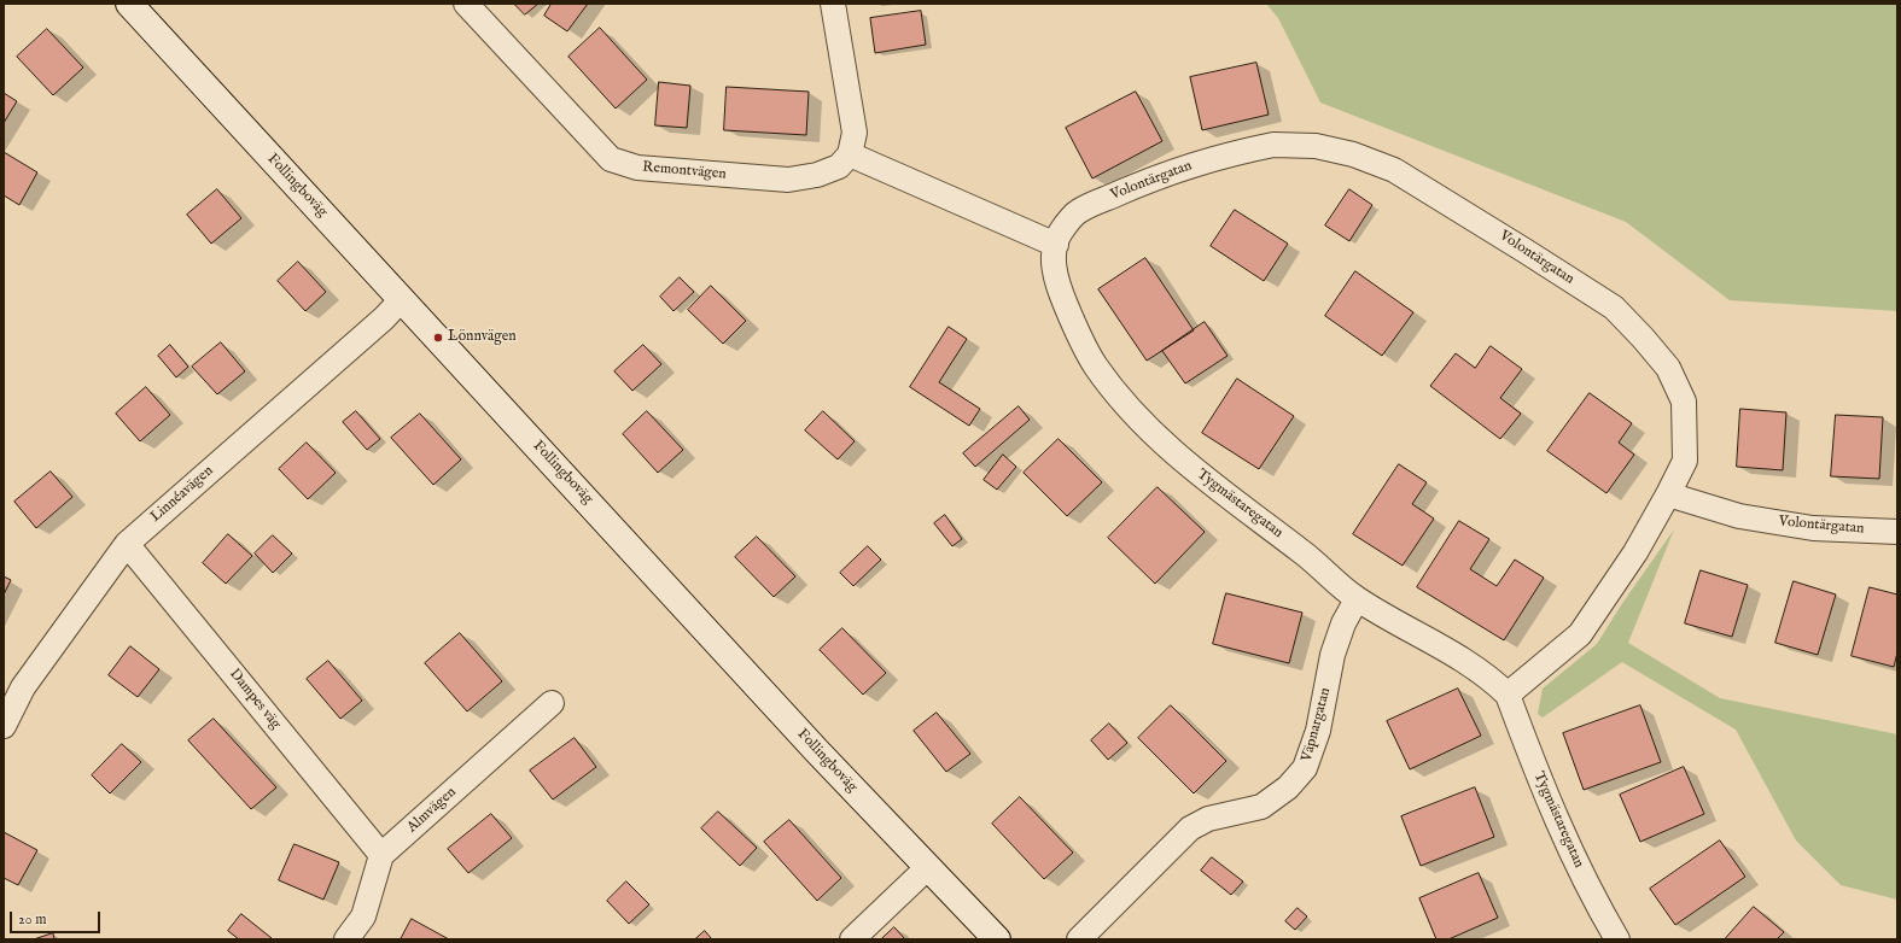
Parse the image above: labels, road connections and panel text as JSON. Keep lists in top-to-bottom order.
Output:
{
  "streets": {
    "main road": ["Follingboväg"],
    "street": [
      "Remontvägen",
      "Volontärgatan",
      "Linnéavägen",
      "Tygmästaregatan",
      "Dampes väg",
      "Väpnargatan",
      "Almvägen"
    ]
  },
  "crossings": [
    ["Volontärgatan", "Tygmästaregatan"],
    ["Follingboväg", "Linnéavägen"],
    ["Linnéavägen", "Dampes väg"],
    ["Tygmästaregatan", "Väpnargatan"],
    ["Dampes väg", "Almvägen"]
  ],
  "places": ["Lönnvägen"],
  "scale_bar": "20 m"
}
